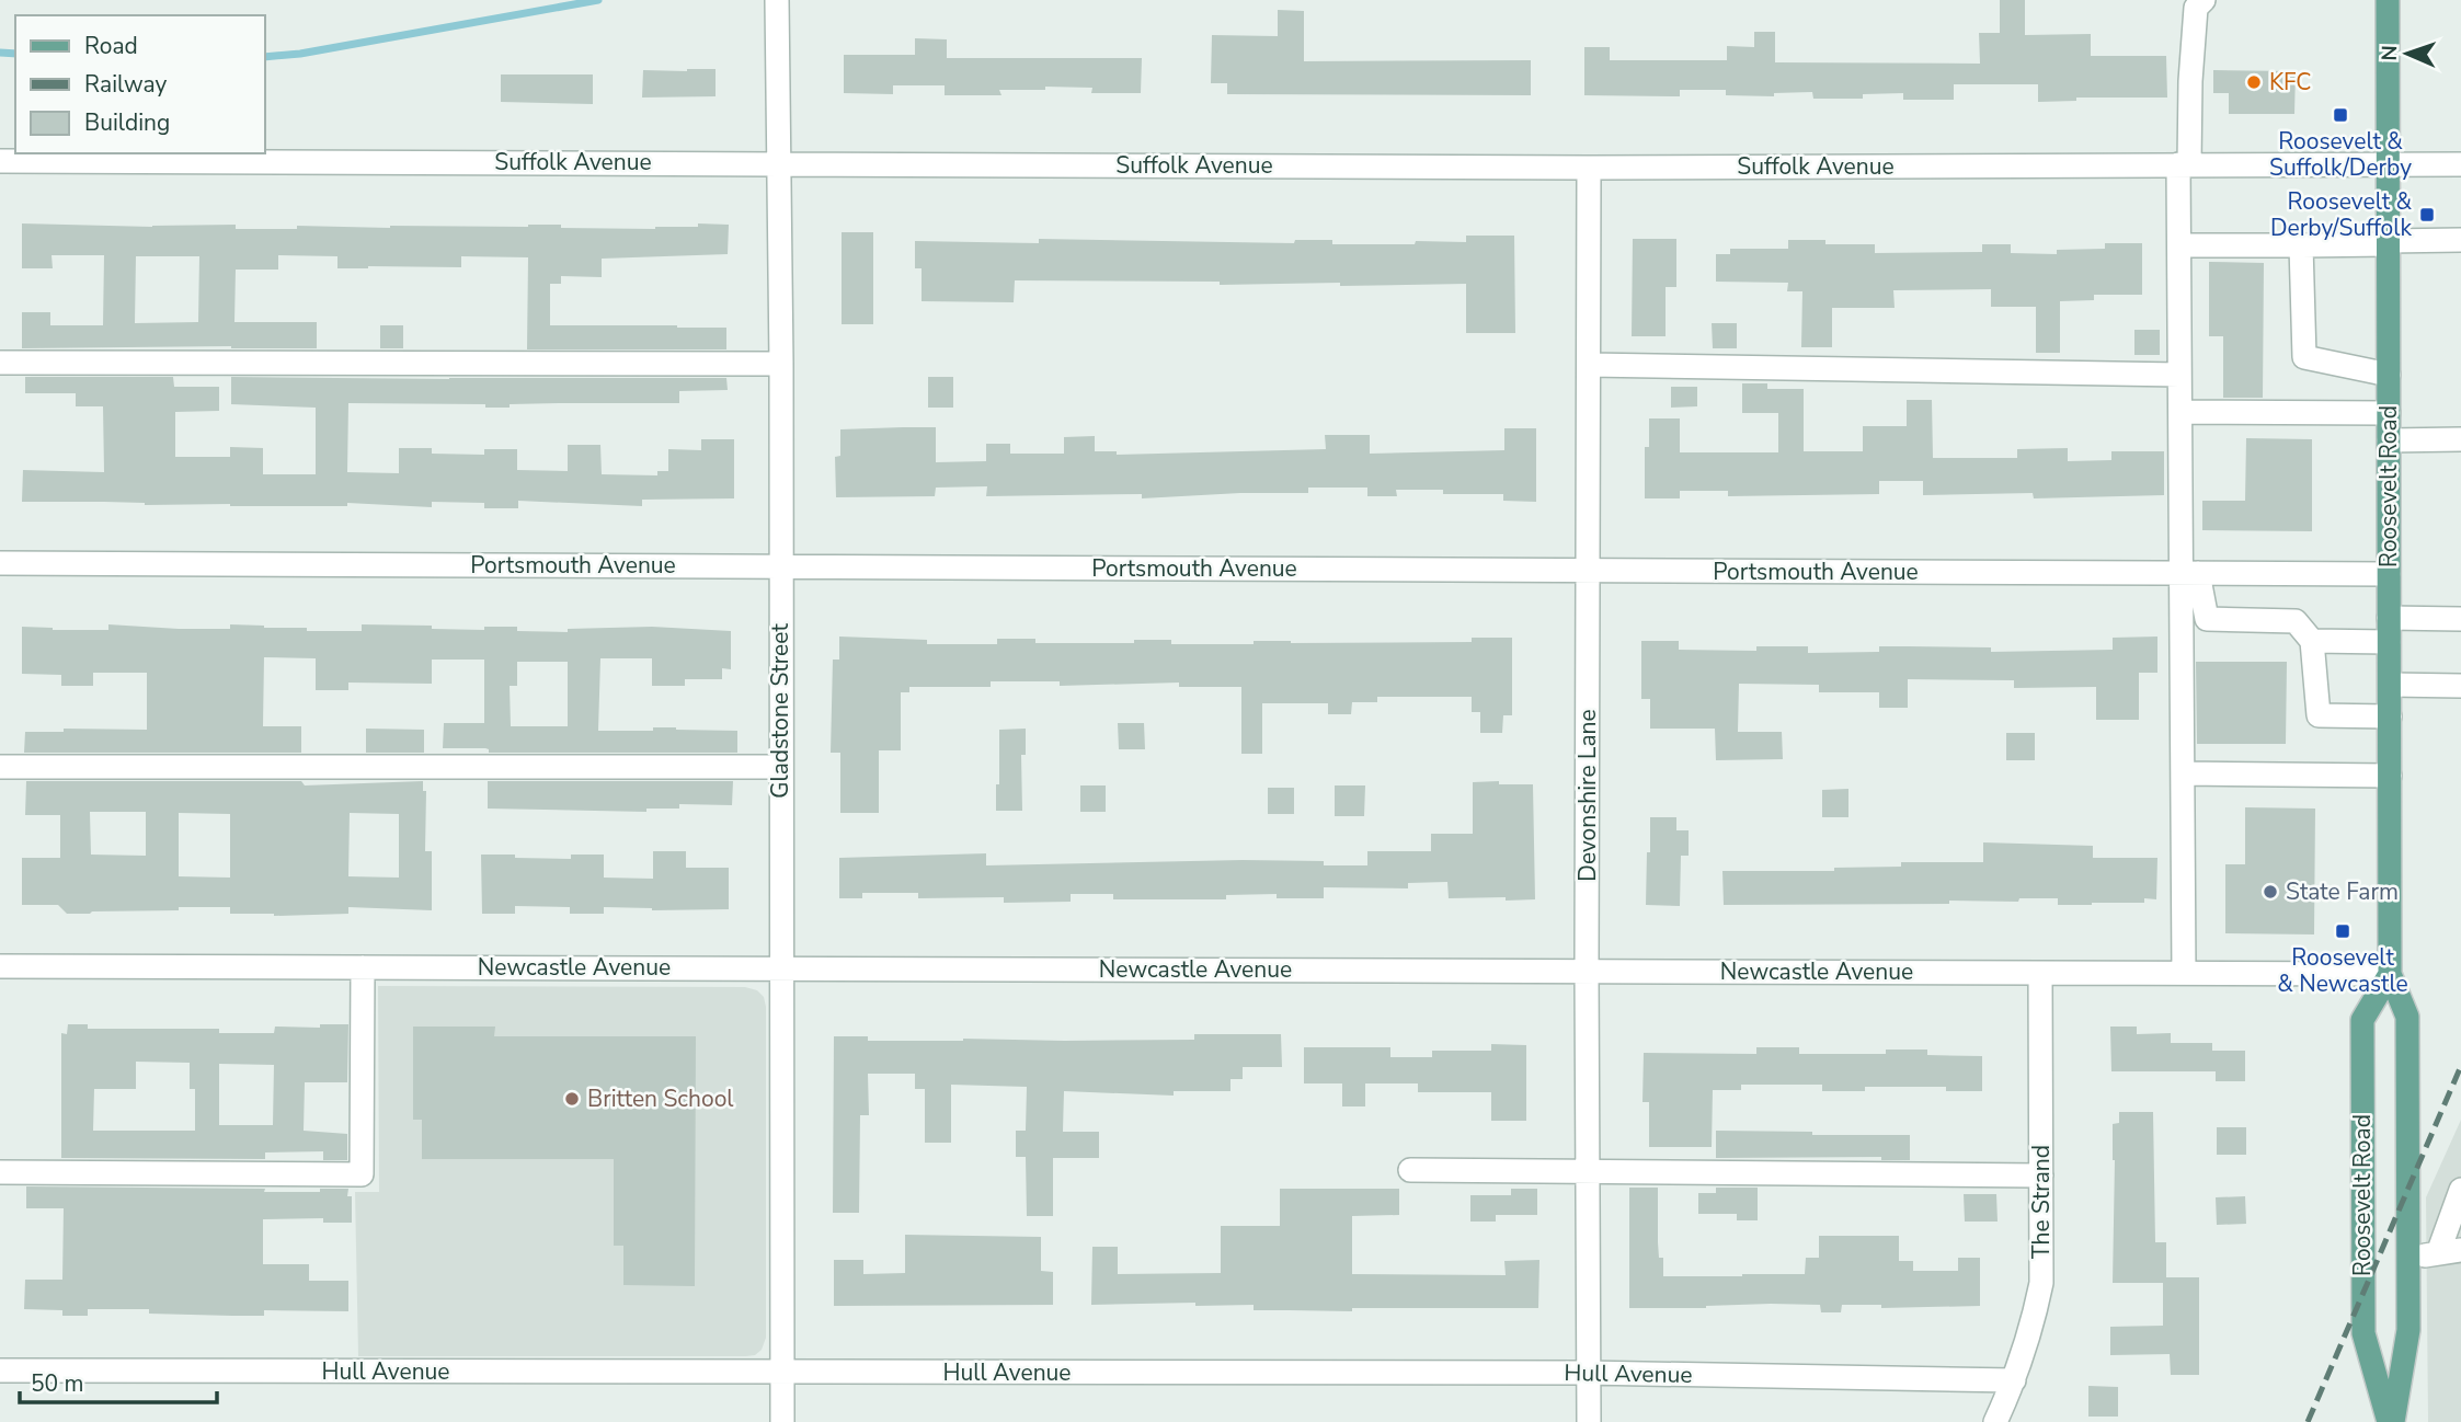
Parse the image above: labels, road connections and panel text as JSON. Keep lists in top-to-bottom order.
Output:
{
  "streets": {
    "main road": ["Roosevelt Road"],
    "street": [
      "Suffolk Avenue",
      "Portsmouth Avenue",
      "Gladstone Street",
      "Devonshire Lane",
      "Newcastle Avenue",
      "The Strand",
      "Hull Avenue"
    ]
  },
  "crossings": [
    ["Suffolk Avenue", "Roosevelt Road"],
    ["Suffolk Avenue", "Gladstone Street"],
    ["Suffolk Avenue", "Devonshire Lane"],
    ["Roosevelt Road", "Portsmouth Avenue"],
    ["Roosevelt Road", "Newcastle Avenue"],
    ["Portsmouth Avenue", "Gladstone Street"],
    ["Portsmouth Avenue", "Devonshire Lane"],
    ["Gladstone Street", "Newcastle Avenue"],
    ["Gladstone Street", "Hull Avenue"],
    ["Devonshire Lane", "Newcastle Avenue"],
    ["Devonshire Lane", "Hull Avenue"],
    ["Newcastle Avenue", "The Strand"],
    ["The Strand", "Hull Avenue"]
  ],
  "places": {
    "other": ["KFC", "State Farm", "Britten School"],
    "transit": ["Roosevelt & Suffolk/Derby", "Roosevelt & Derby/Suffolk", "Roosevelt & Newcastle"]
  },
  "legend": ["Road", "Railway", "Building"],
  "scale_bar": "50 m",
  "north": "left"
}
